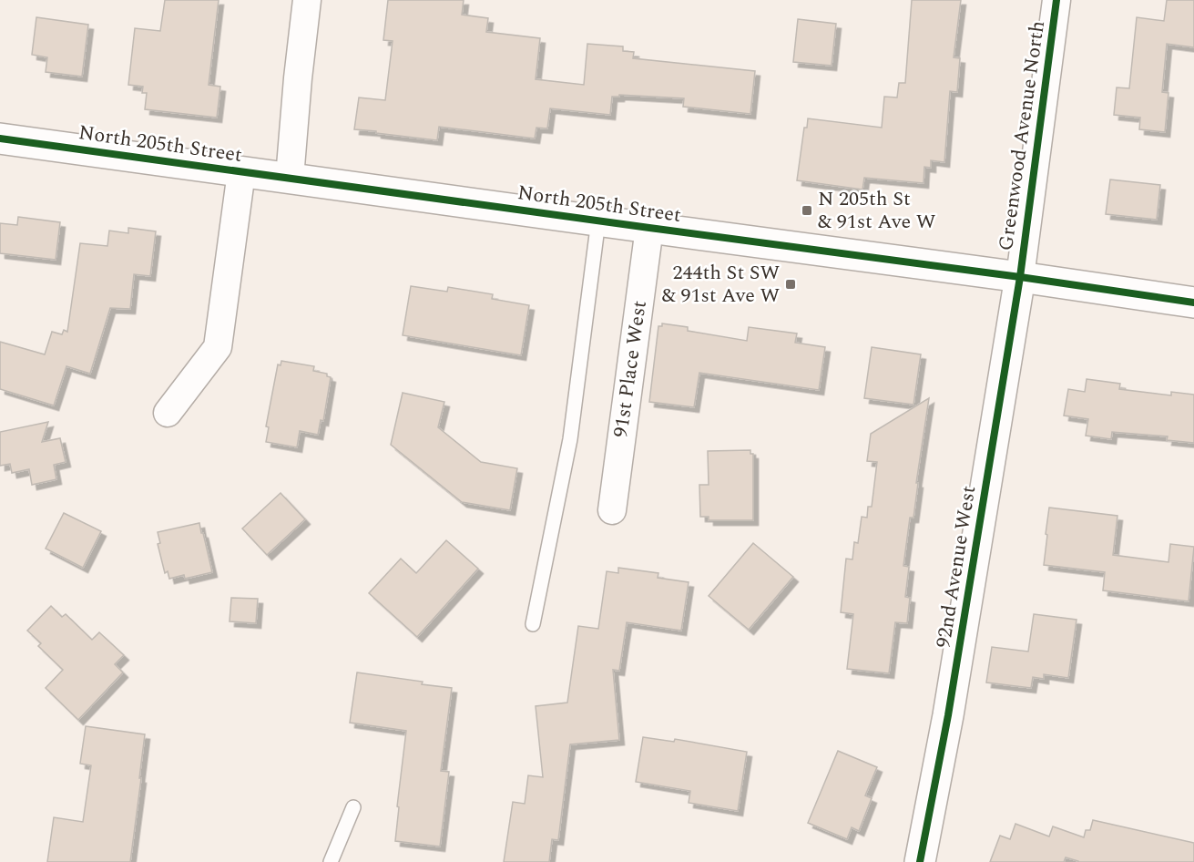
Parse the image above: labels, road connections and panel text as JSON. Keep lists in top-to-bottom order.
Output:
{
  "streets": {
    "street": [
      "Greenwood Avenue North",
      "North 205th Street",
      "91st Place West",
      "92nd Avenue West"
    ]
  },
  "crossings": [
    ["Greenwood Avenue North", "North 205th Street"],
    ["Greenwood Avenue North", "92nd Avenue West"],
    ["North 205th Street", "91st Place West"],
    ["North 205th Street", "92nd Avenue West"]
  ],
  "places": {
    "transit": ["N 205th St & 91st Ave W", "244th St SW & 91st Ave W"]
  }
}
